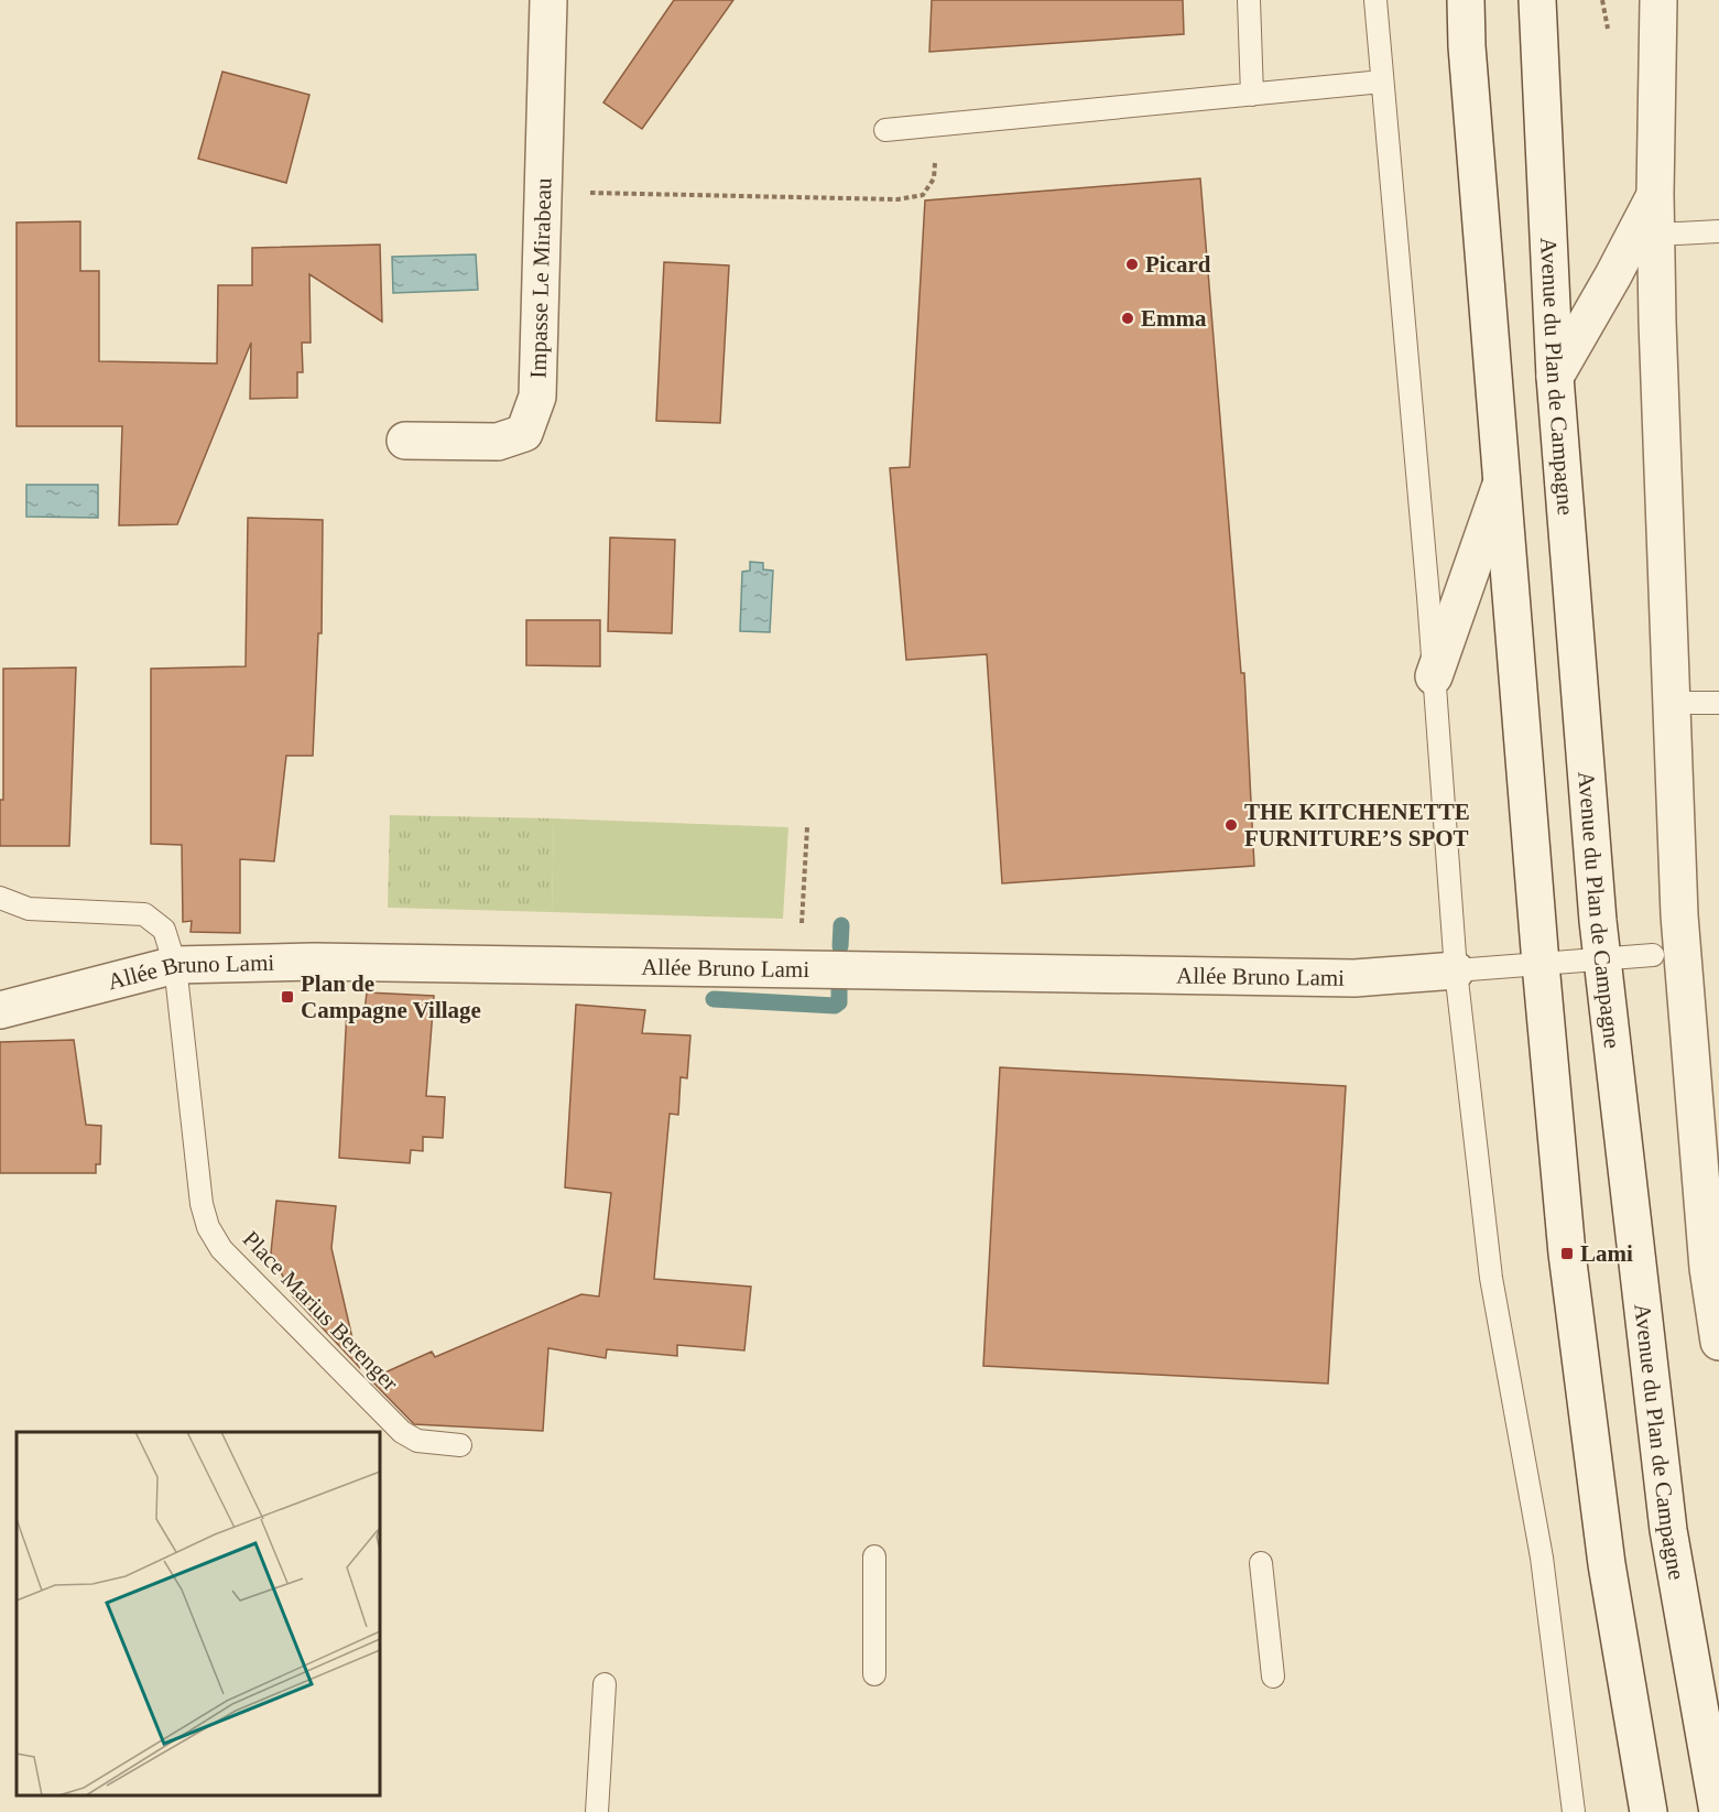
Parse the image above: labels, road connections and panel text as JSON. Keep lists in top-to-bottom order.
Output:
{
  "streets": {
    "street": ["Impasse Le Mirabeau", "Avenue du Plan de Campagne", "Allée Bruno Lami"],
    "lane": ["Place Marius Berenger"]
  },
  "crossings": [
    ["Allée Bruno Lami", "Place Marius Berenger"]
  ],
  "places": {
    "other": ["Picard", "Emma", "THE KITCHENETTE FURNITURE’S SPOT"],
    "transit": ["Plan de Campagne Village", "Lami"]
  }
}
